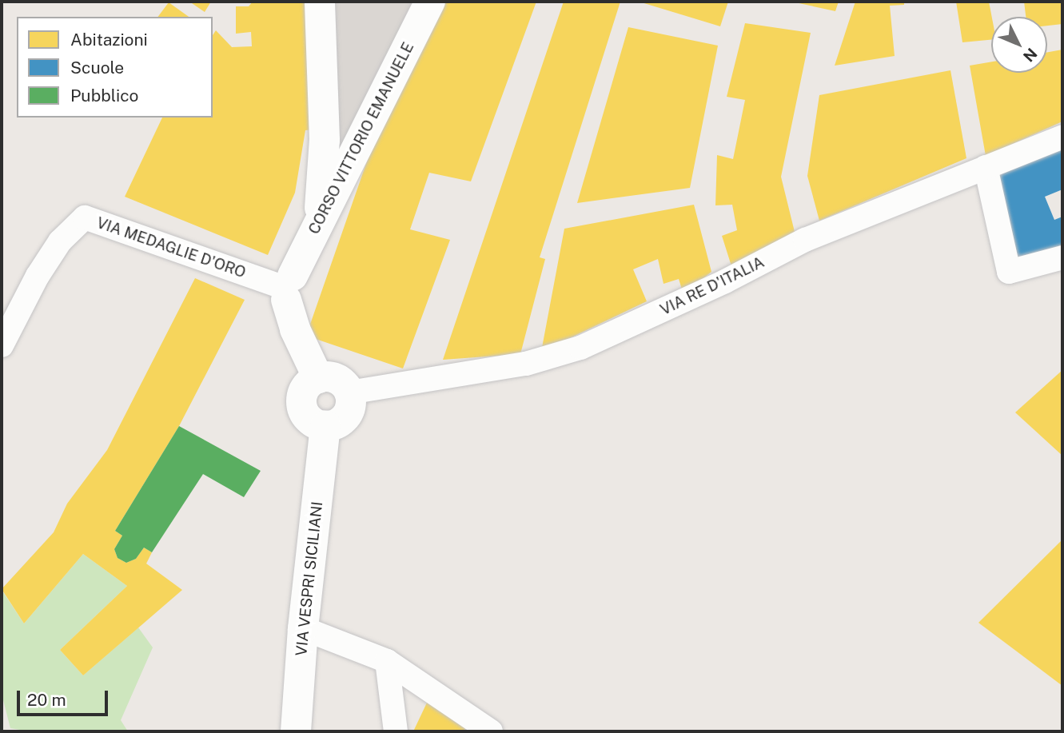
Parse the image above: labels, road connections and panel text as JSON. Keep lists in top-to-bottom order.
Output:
{
  "streets": {
    "street": [
      "CORSO VITTORIO EMANUELE",
      "VIA MEDAGLIE D'ORO",
      "VIA RE D'ITALIA",
      "VIA VESPRI SICILIANI"
    ]
  },
  "crossings": [
    ["CORSO VITTORIO EMANUELE", "VIA MEDAGLIE D'ORO"],
    ["VIA RE D'ITALIA", "VIA VESPRI SICILIANI"]
  ],
  "legend": ["Abitazioni", "Scuole", "Pubblico"],
  "scale_bar": "20 m",
  "north": "bottom right"
}
